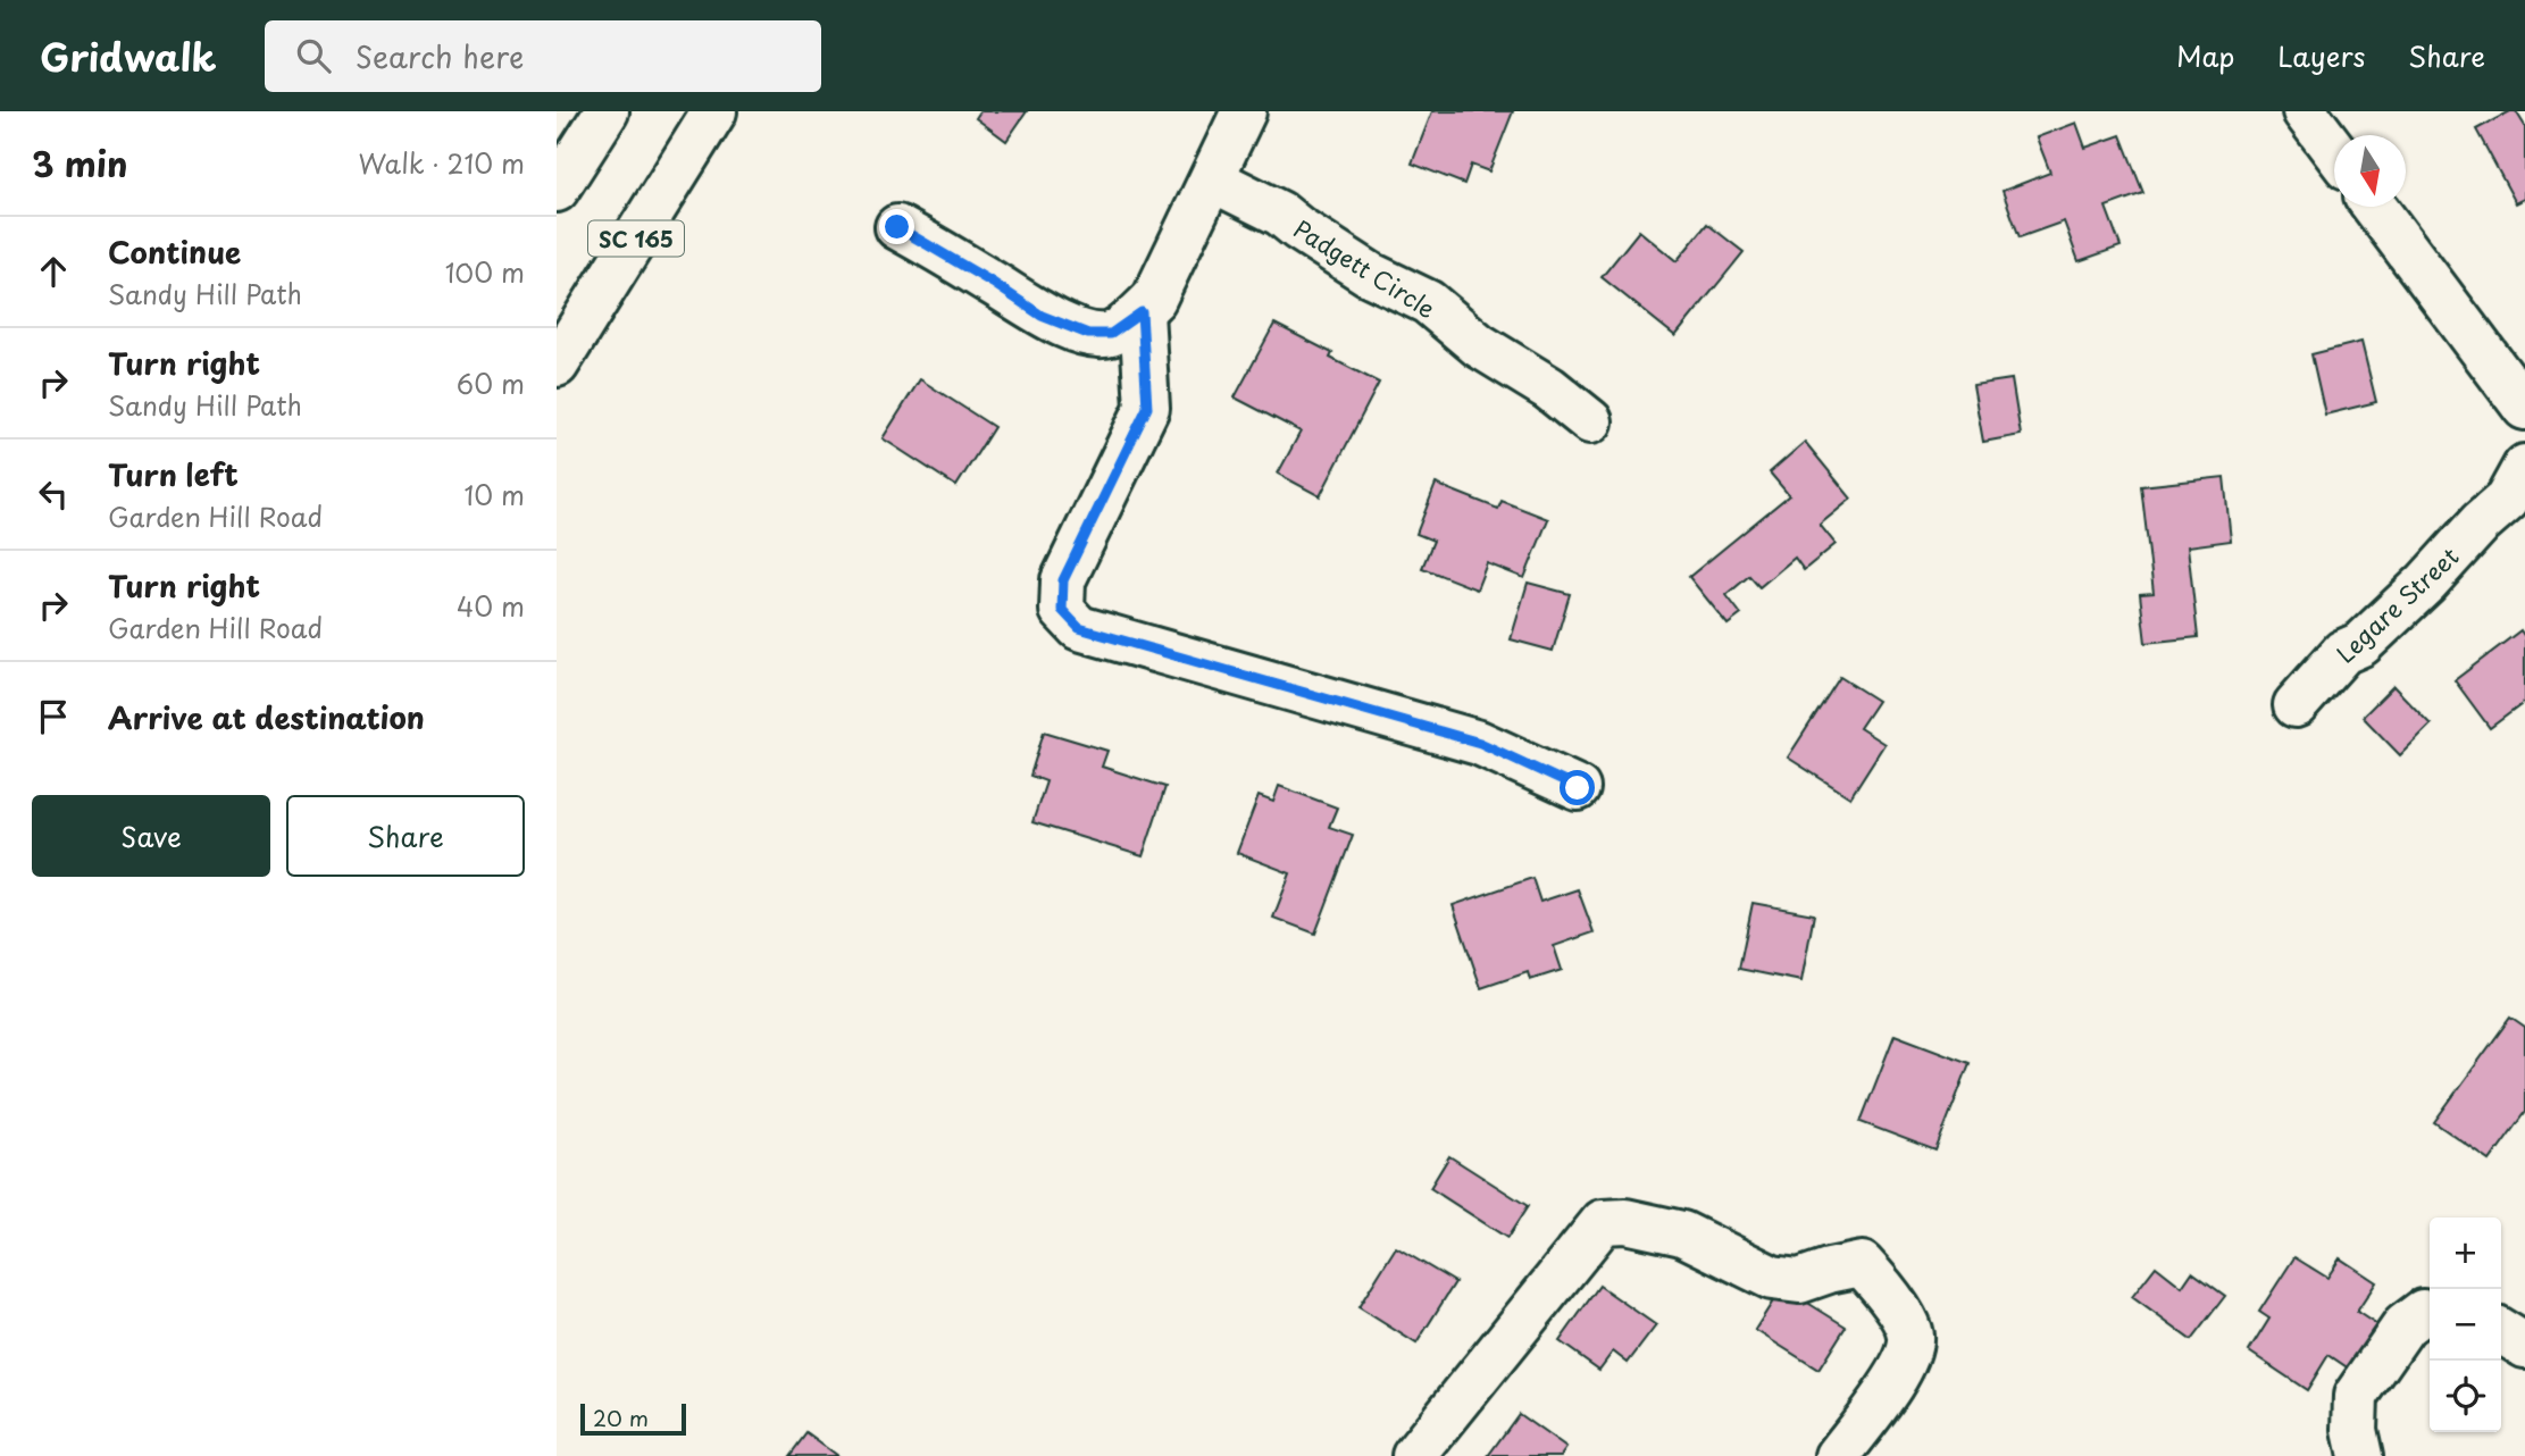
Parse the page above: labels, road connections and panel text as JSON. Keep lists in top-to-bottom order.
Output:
{
  "streets": {
    "street": ["SC 165", "Padgett Circle", "Legare Street"]
  },
  "scale_bar": "20 m",
  "north": "bottom",
  "page": {
    "header": "Gridwalk",
    "search": "Search here",
    "nav": ["Map", "Layers", "Share"],
    "heading": ["3 min", "Walk · 210 m"],
    "list": [
      ["Continue", "Sandy Hill Path", "100 m"],
      ["Turn right", "Sandy Hill Path", "60 m"],
      ["Turn left", "Garden Hill Road", "10 m"],
      ["Turn right", "Garden Hill Road", "40 m"],
      "Arrive at destination"
    ],
    "buttons": ["Save", "Share"],
    "map_buttons": ["+", "−"],
    "scale": "20 m"
  }
}
